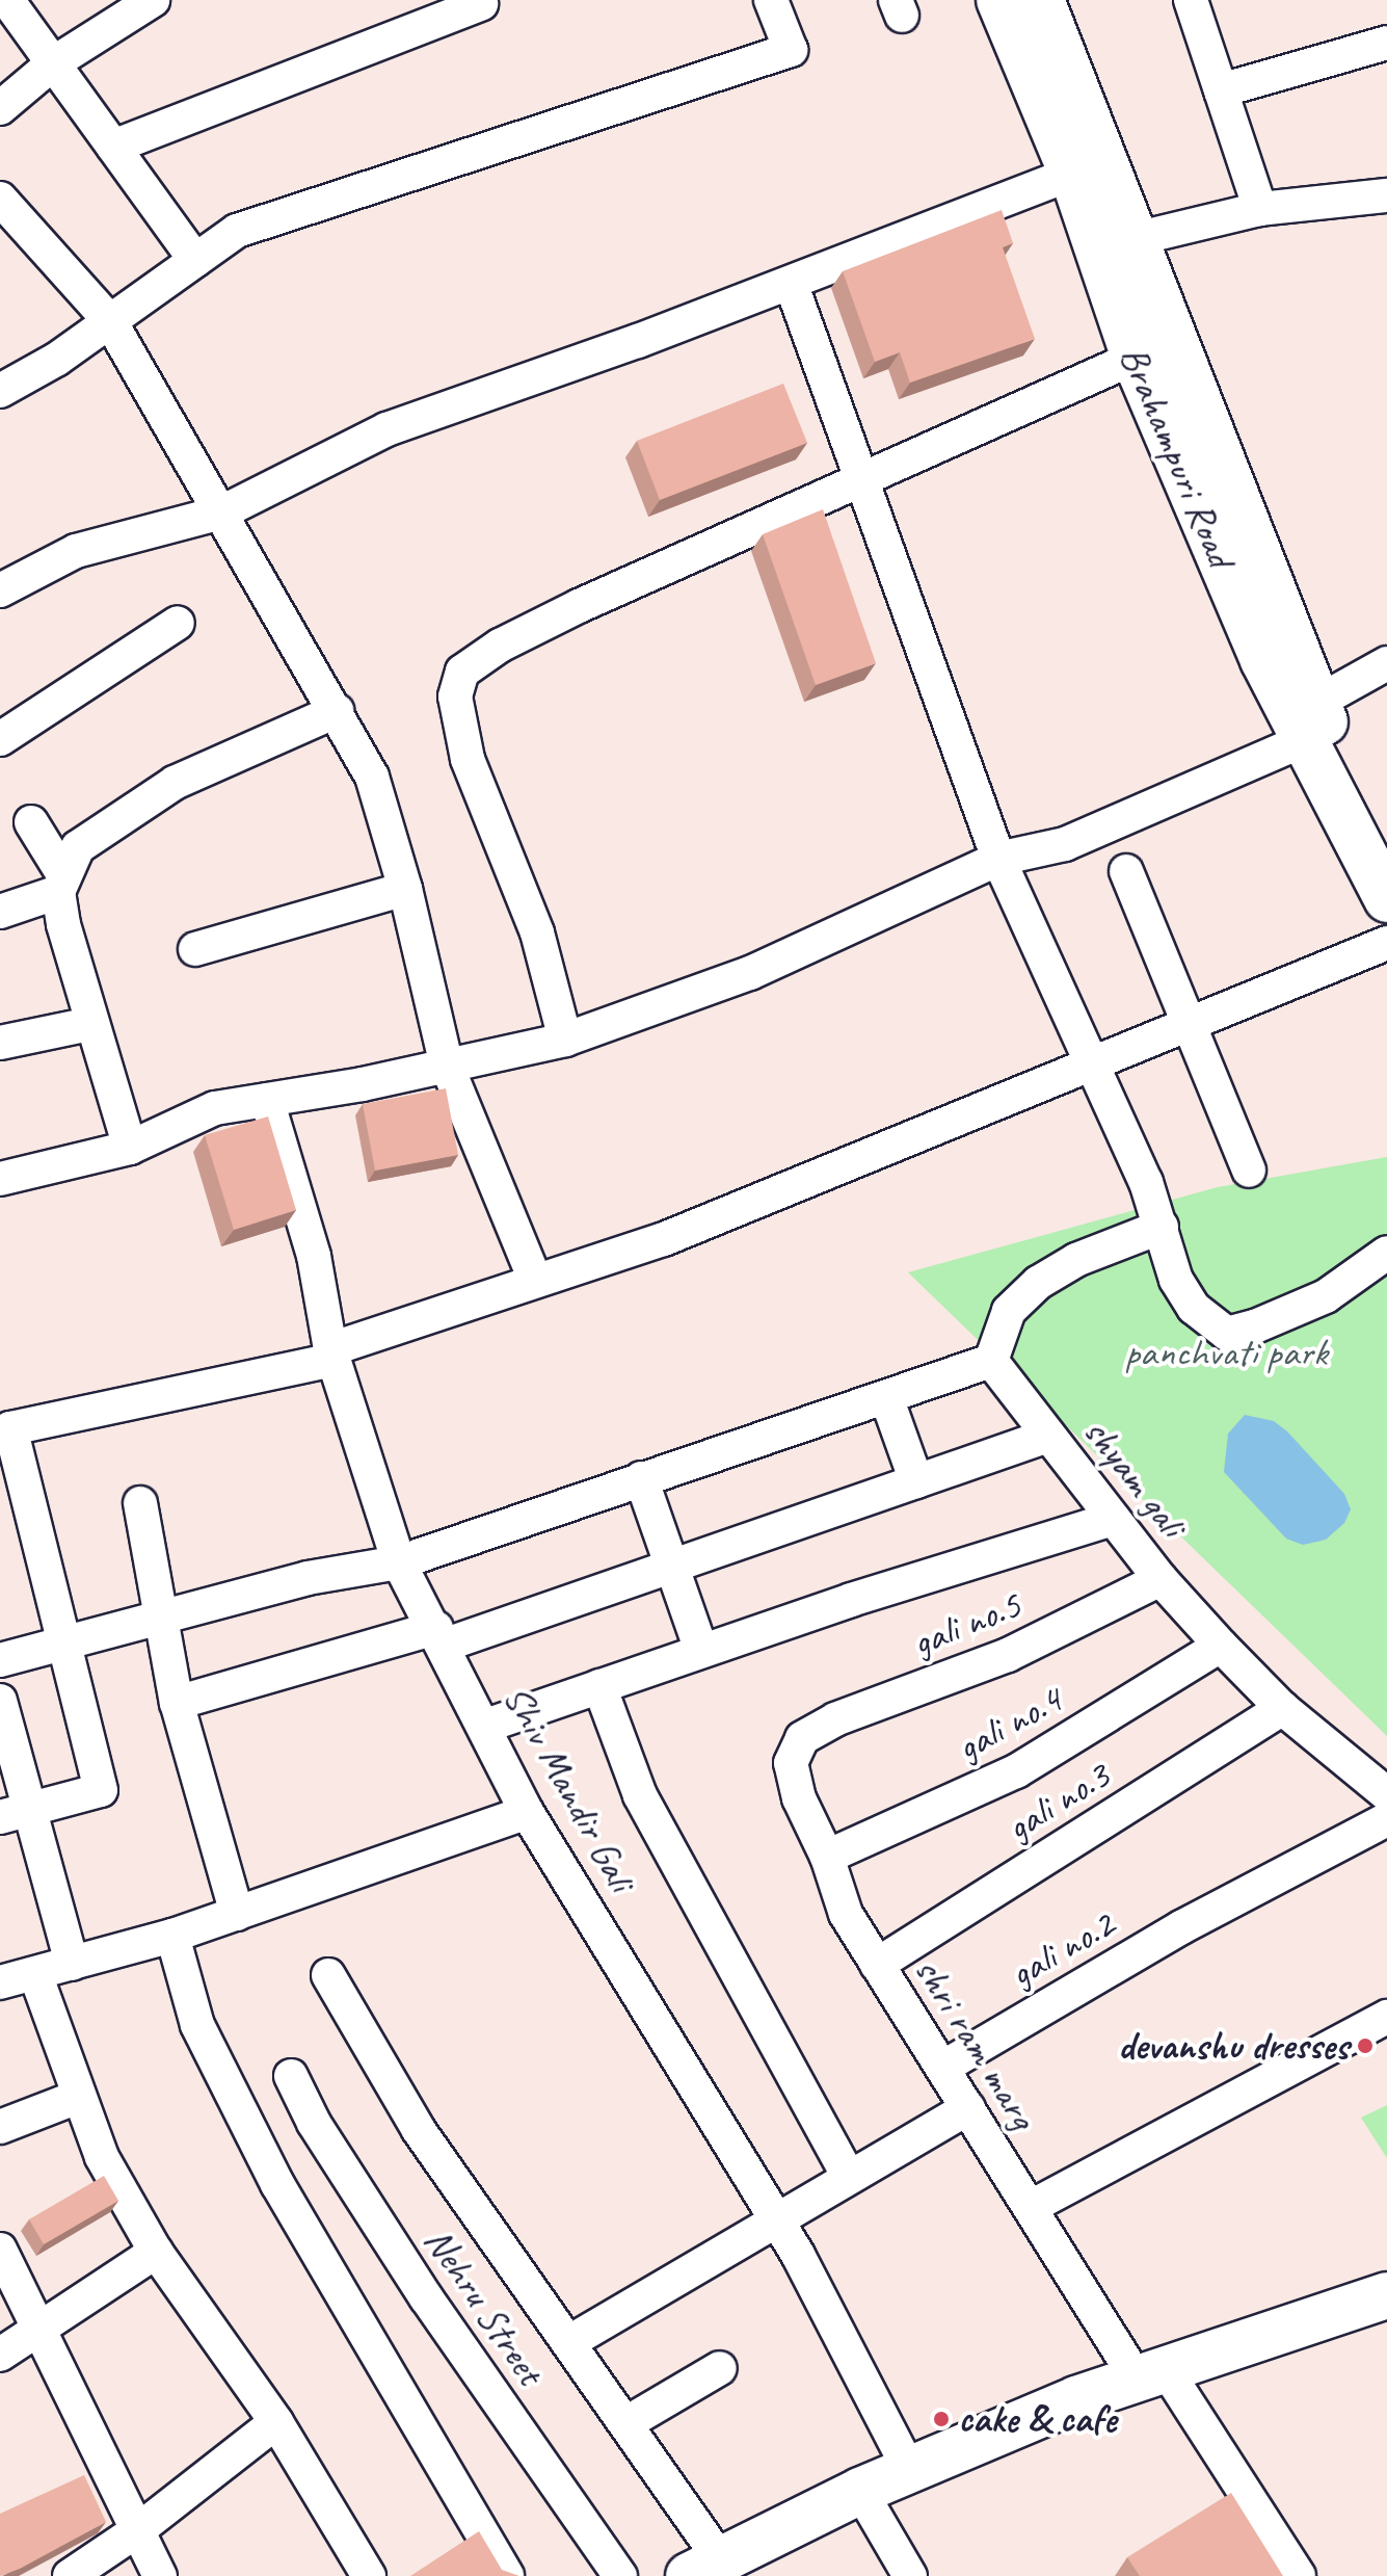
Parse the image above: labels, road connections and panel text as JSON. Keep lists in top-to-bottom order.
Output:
{
  "streets": {
    "street": [
      "Brahampuri Road",
      "shyam gali",
      "gali no.5",
      "gali no.4",
      "Shiv Mandir Gali",
      "gali no.3",
      "gali no.2",
      "shri ram marg",
      "Nehru Street"
    ]
  },
  "crossings": [
    ["shyam gali", "gali no.5"],
    ["shyam gali", "gali no.4"],
    ["shyam gali", "gali no.3"],
    ["gali no.5", "shri ram marg"],
    ["gali no.4", "shri ram marg"],
    ["gali no.3", "shri ram marg"],
    ["gali no.2", "shri ram marg"]
  ],
  "parks": ["panchvati park"],
  "places": ["devanshu dresses", "cake & cafe"]
}
